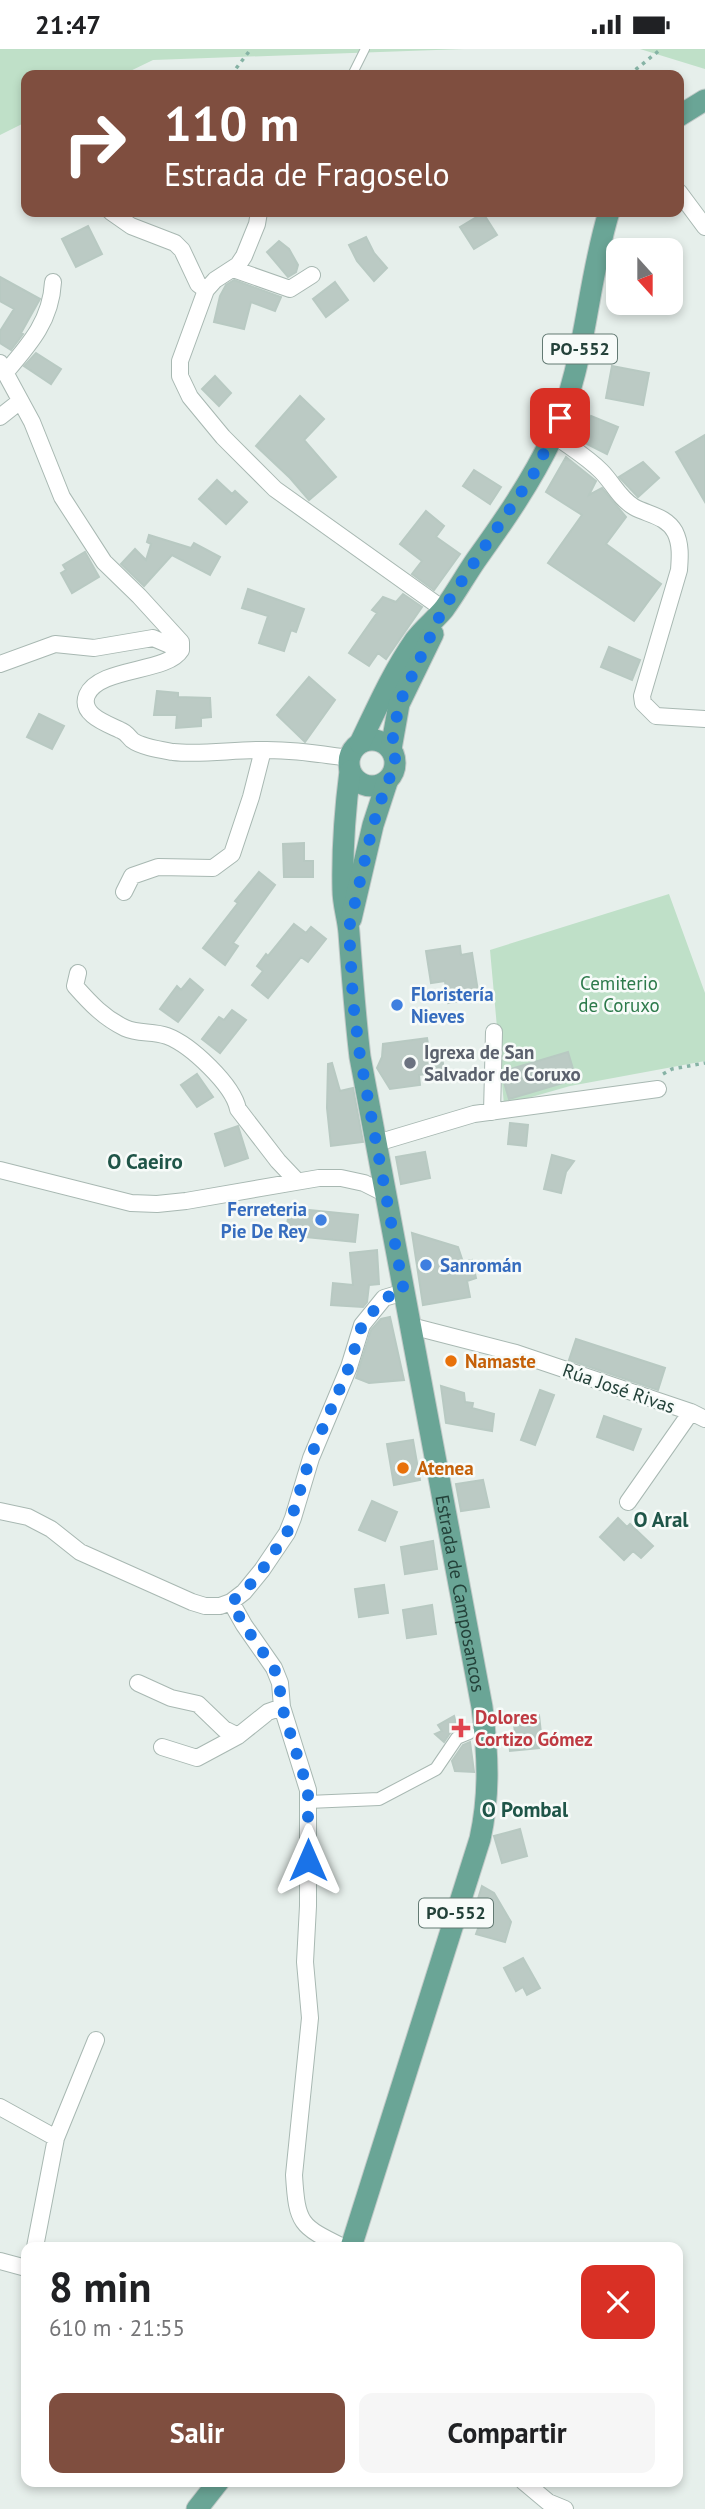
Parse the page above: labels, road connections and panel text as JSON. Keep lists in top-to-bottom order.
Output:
{
  "streets": {
    "main road": ["PO-552", "Estrada de Camposancos"],
    "street": ["Rúa José Rivas"]
  },
  "crossings": [
    ["Rúa José Rivas", "Estrada de Camposancos"]
  ],
  "districts": ["O Caeiro", "O Aral", "O Pombal"],
  "parks": ["Cemiterio de Coruxo"],
  "places": {
    "other": [
      "Floristería Nieves",
      "Igrexa de San Salvador de Coruxo",
      "Ferreteria Pie De Rey",
      "Sanromán",
      "Namaste",
      "Atenea"
    ],
    "health": ["Dolores Cortizo Gómez"]
  },
  "north": "bottom",
  "page": {
    "status": "21:47",
    "turn": ["110 m", "Estrada de Fragoselo"],
    "heading": ["8 min", "610 m · 21:55"],
    "buttons": ["Salir", "Compartir"]
  }
}
